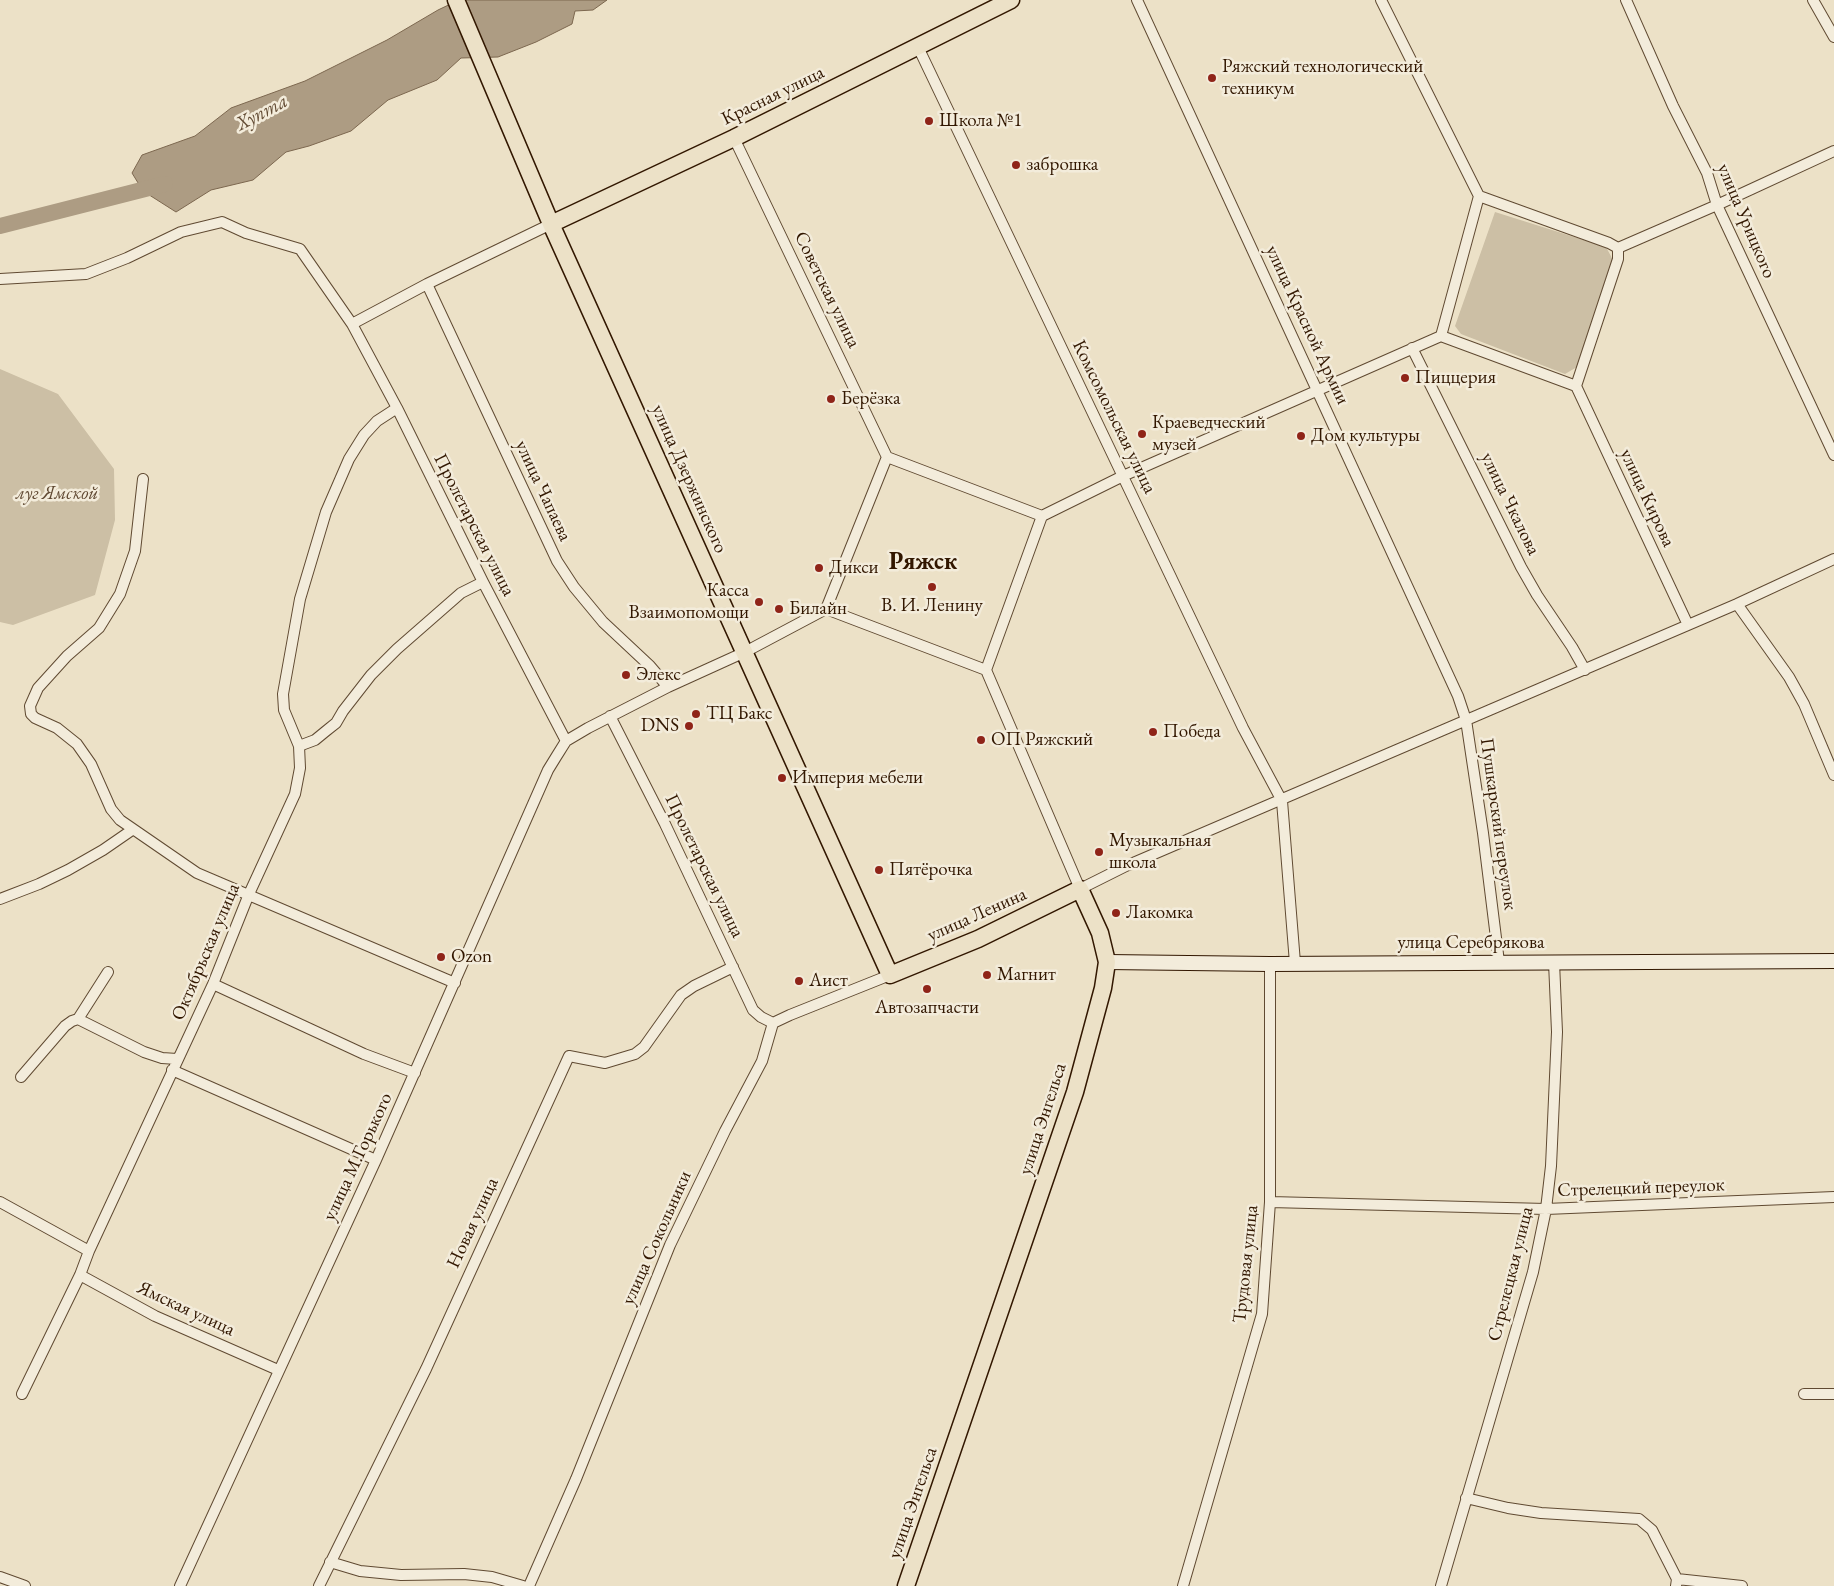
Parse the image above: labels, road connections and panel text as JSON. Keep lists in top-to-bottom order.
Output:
{
  "streets": {
    "main road": [
      "Красная улица",
      "улица Дзержинского",
      "улица Ленина",
      "улица Серебрякова",
      "улица Энгельса"
    ],
    "street": [
      "улица Урицкого",
      "Советская улица",
      "улица Красной Армии",
      "Комсомольская улица",
      "улица Чапаева",
      "улица Кирова",
      "улица Чкалова",
      "Пролетарская улица",
      "Пушкарский переулок",
      "Октябрьская улица",
      "улица М.Горького",
      "Стрелецкий переулок",
      "Новая улица",
      "улица Сокольники",
      "Трудовая улица",
      "Стрелецкая улица",
      "Ямская улица"
    ]
  },
  "crossings": [
    ["Красная улица", "Советская улица"],
    ["Красная улица", "Комсомольская улица"],
    ["Красная улица", "улица Дзержинского"],
    ["улица Красной Армии", "Пушкарский переулок"],
    ["улица Дзержинского", "улица Ленина"],
    ["Пролетарская улица", "Октябрьская улица"],
    ["Пролетарская улица", "улица М.Горького"],
    ["Пролетарская улица", "Новая улица"],
    ["Пролетарская улица", "улица Сокольники"],
    ["Пушкарский переулок", "улица Серебрякова"],
    ["улица Ленина", "улица Энгельса"],
    ["улица Серебрякова", "улица Энгельса"],
    ["улица Серебрякова", "Трудовая улица"],
    ["улица Серебрякова", "Стрелецкая улица"],
    ["Октябрьская улица", "Ямская улица"],
    ["улица М.Горького", "Ямская улица"],
    ["Стрелецкий переулок", "Трудовая улица"],
    ["Стрелецкий переулок", "Стрелецкая улица"]
  ],
  "districts": ["Ряжск"],
  "water": ["Хупта"],
  "parks": ["луг Ямской"],
  "places": [
    "Ряжский технологический техникум",
    "Школа №1",
    "заброшка",
    "Пиццерия",
    "Берёзка",
    "Краеведческий музей",
    "Дом культуры",
    "Дикси",
    "В. И. Ленину",
    "Касса Взаимопомощи",
    "Билайн",
    "Элекс",
    "ТЦ Бакс",
    "DNS",
    "Победа",
    "ОП Ряжский",
    "Империя мебели",
    "Музыкальная школа",
    "Пятёрочка",
    "Лакомка",
    "Ozon",
    "Магнит",
    "Аист",
    "Автозапчасти"
  ]
}
